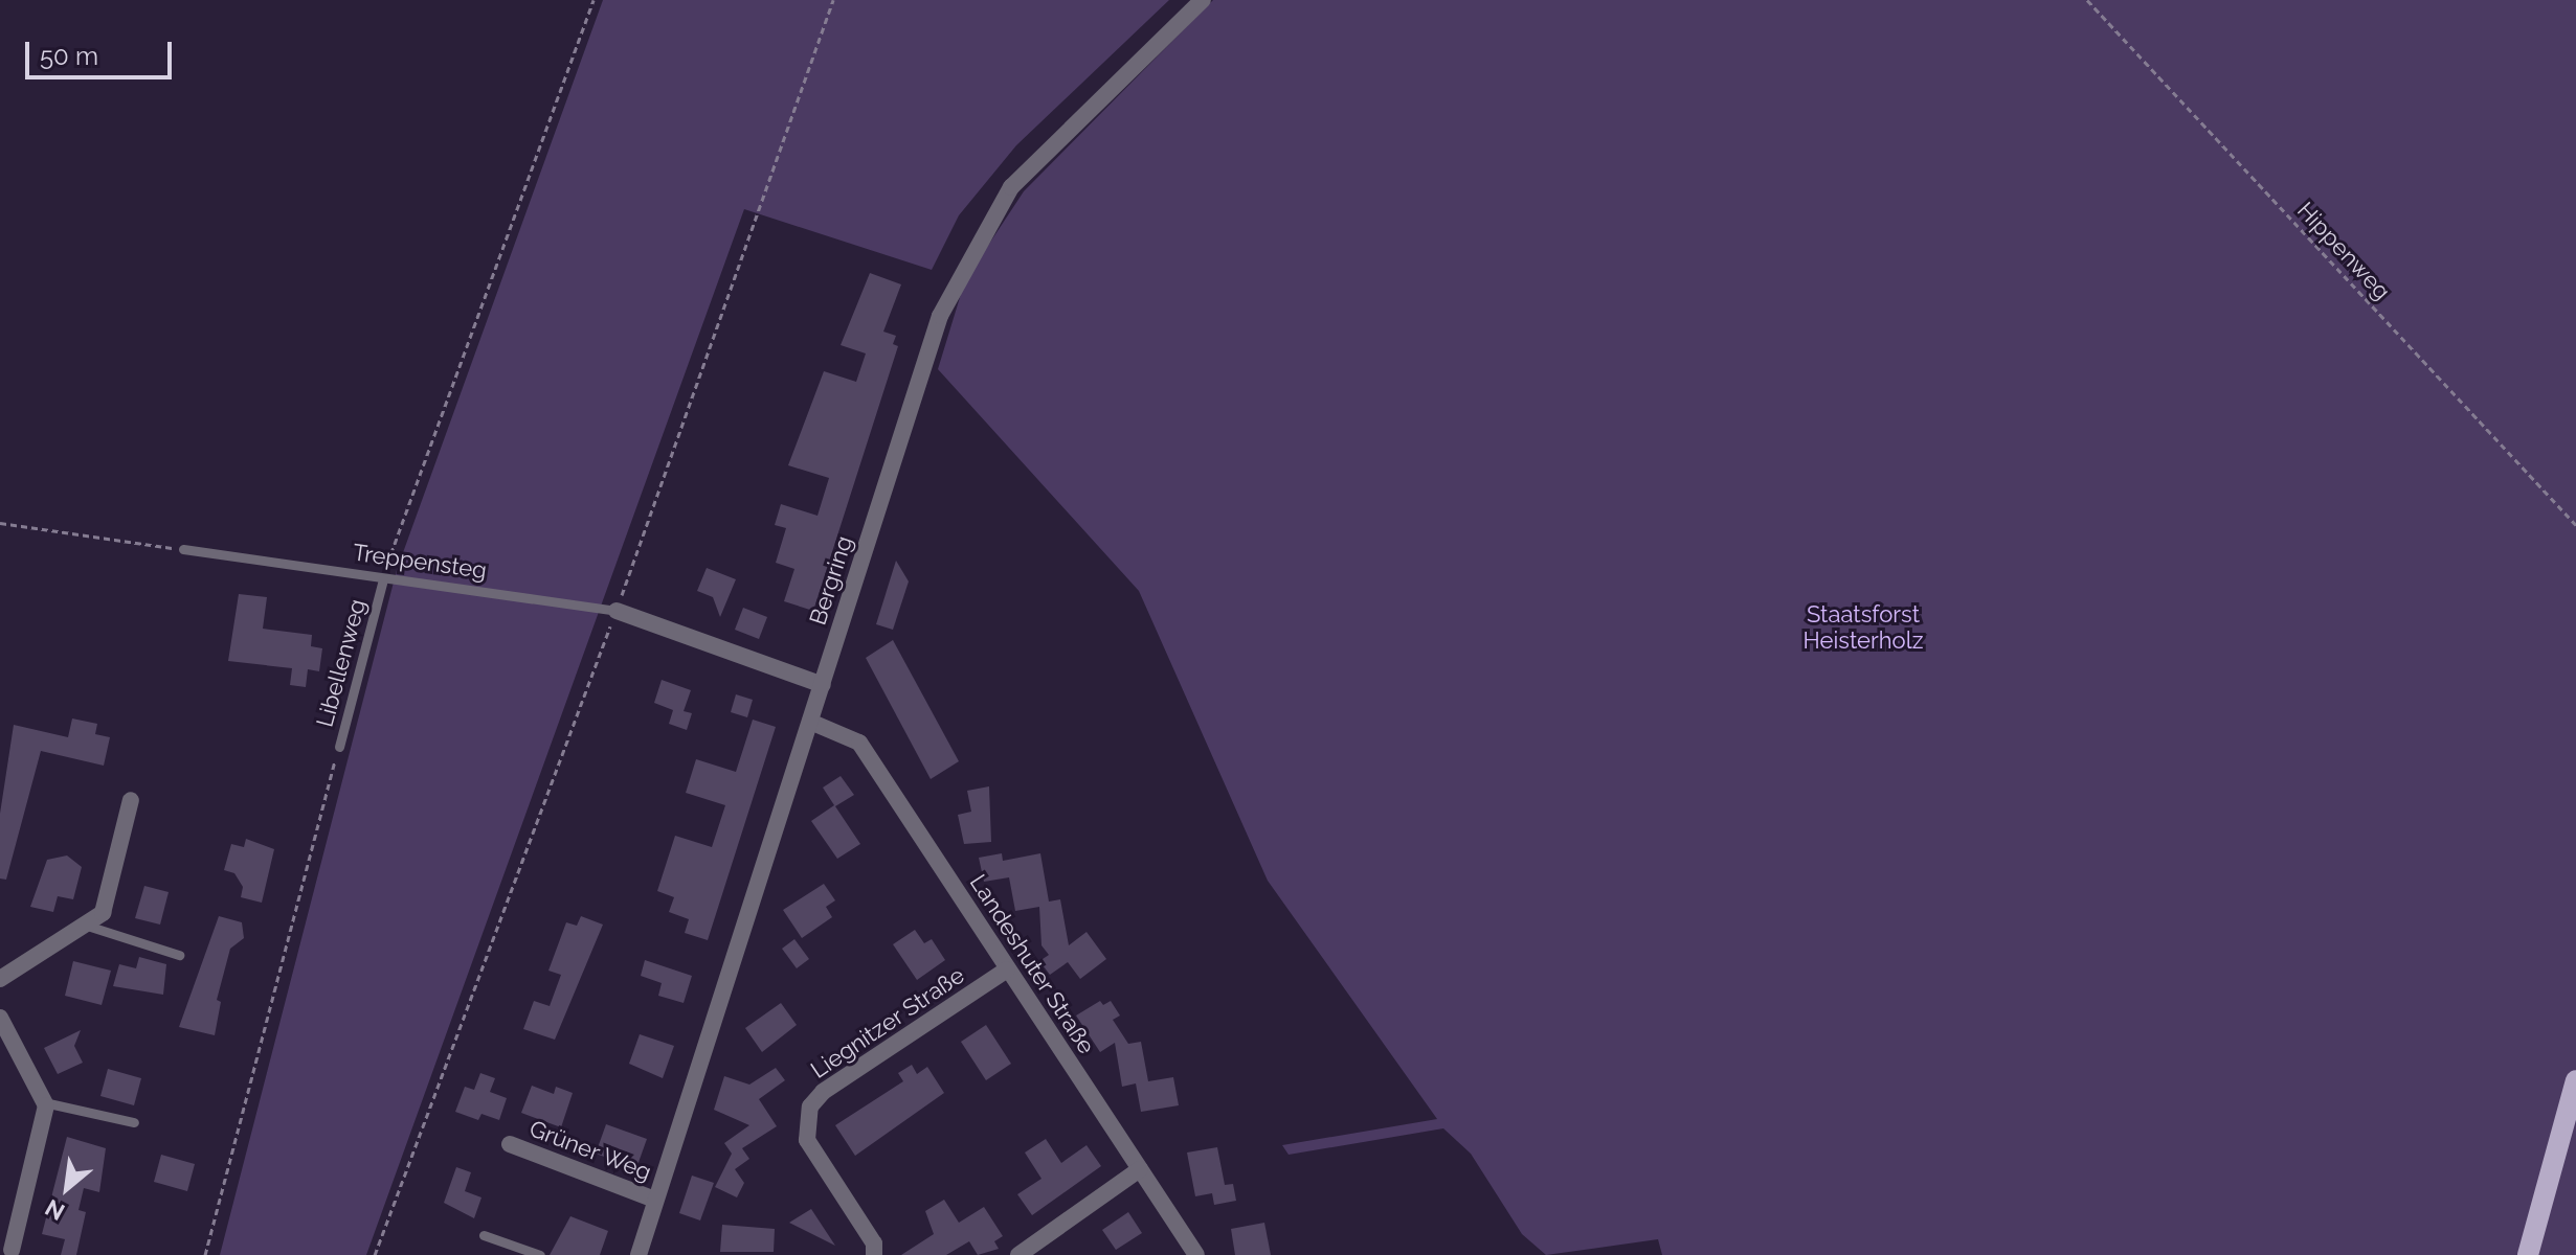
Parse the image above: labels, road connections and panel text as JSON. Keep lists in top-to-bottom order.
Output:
{
  "streets": {
    "street": [
      "Treppensteg",
      "Bergring",
      "Landeshuter Straße",
      "Liegnitzer Straße",
      "Grüner Weg"
    ],
    "lane": ["Libellenweg"],
    "path": ["Hippenweg"]
  },
  "crossings": [
    ["Treppensteg", "Bergring"],
    ["Treppensteg", "Libellenweg"],
    ["Bergring", "Landeshuter Straße"],
    ["Bergring", "Grüner Weg"],
    ["Landeshuter Straße", "Liegnitzer Straße"]
  ],
  "parks": ["Staatsforst Heisterholz"],
  "scale_bar": "50 m",
  "north": "bottom left"
}
